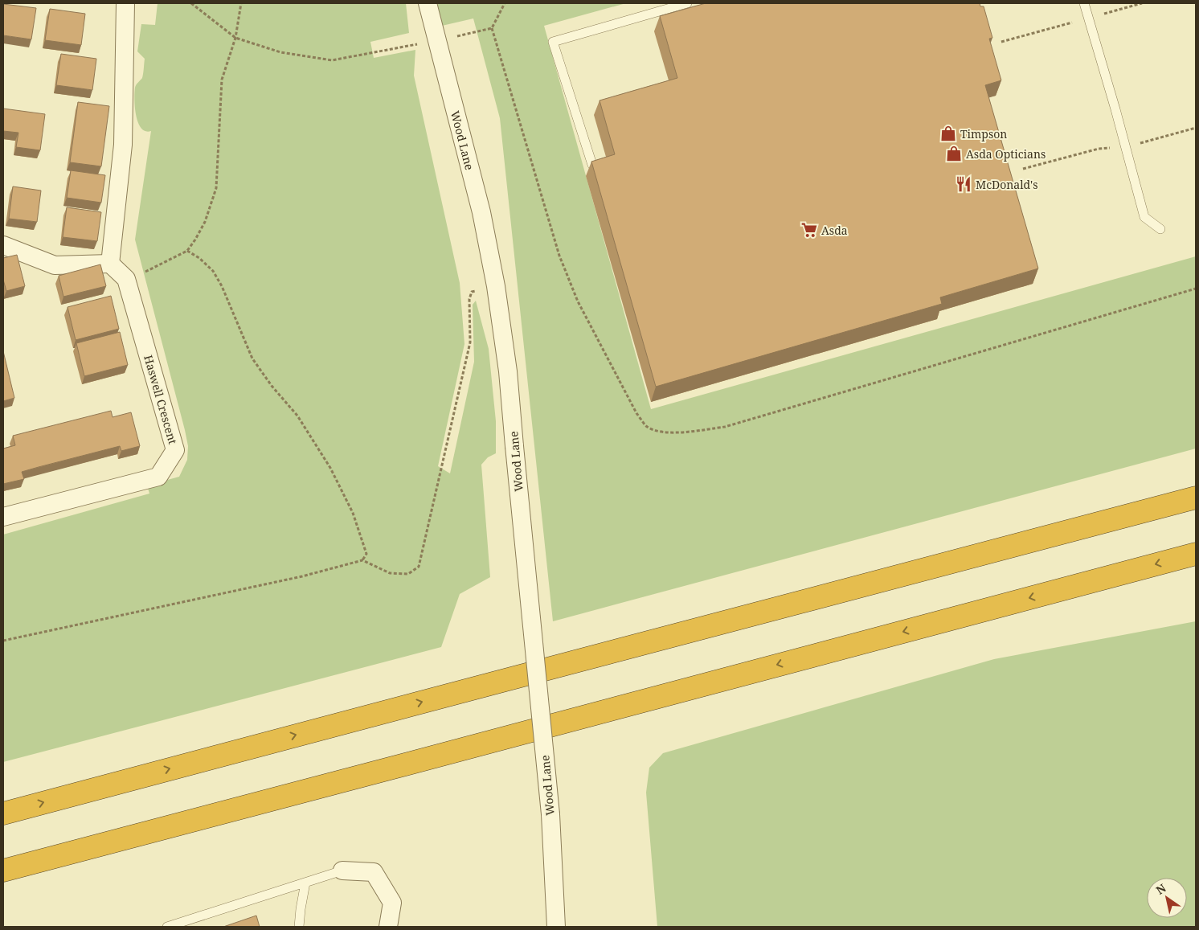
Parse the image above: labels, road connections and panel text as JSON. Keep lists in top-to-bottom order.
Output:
{
  "streets": {
    "street": ["Wood Lane", "Haswell Crescent"]
  },
  "places": {
    "shop": ["Timpson", "Asda Opticians"],
    "restaurant": ["McDonald's"],
    "supermarket": ["Asda"]
  },
  "north": "top left"
}
